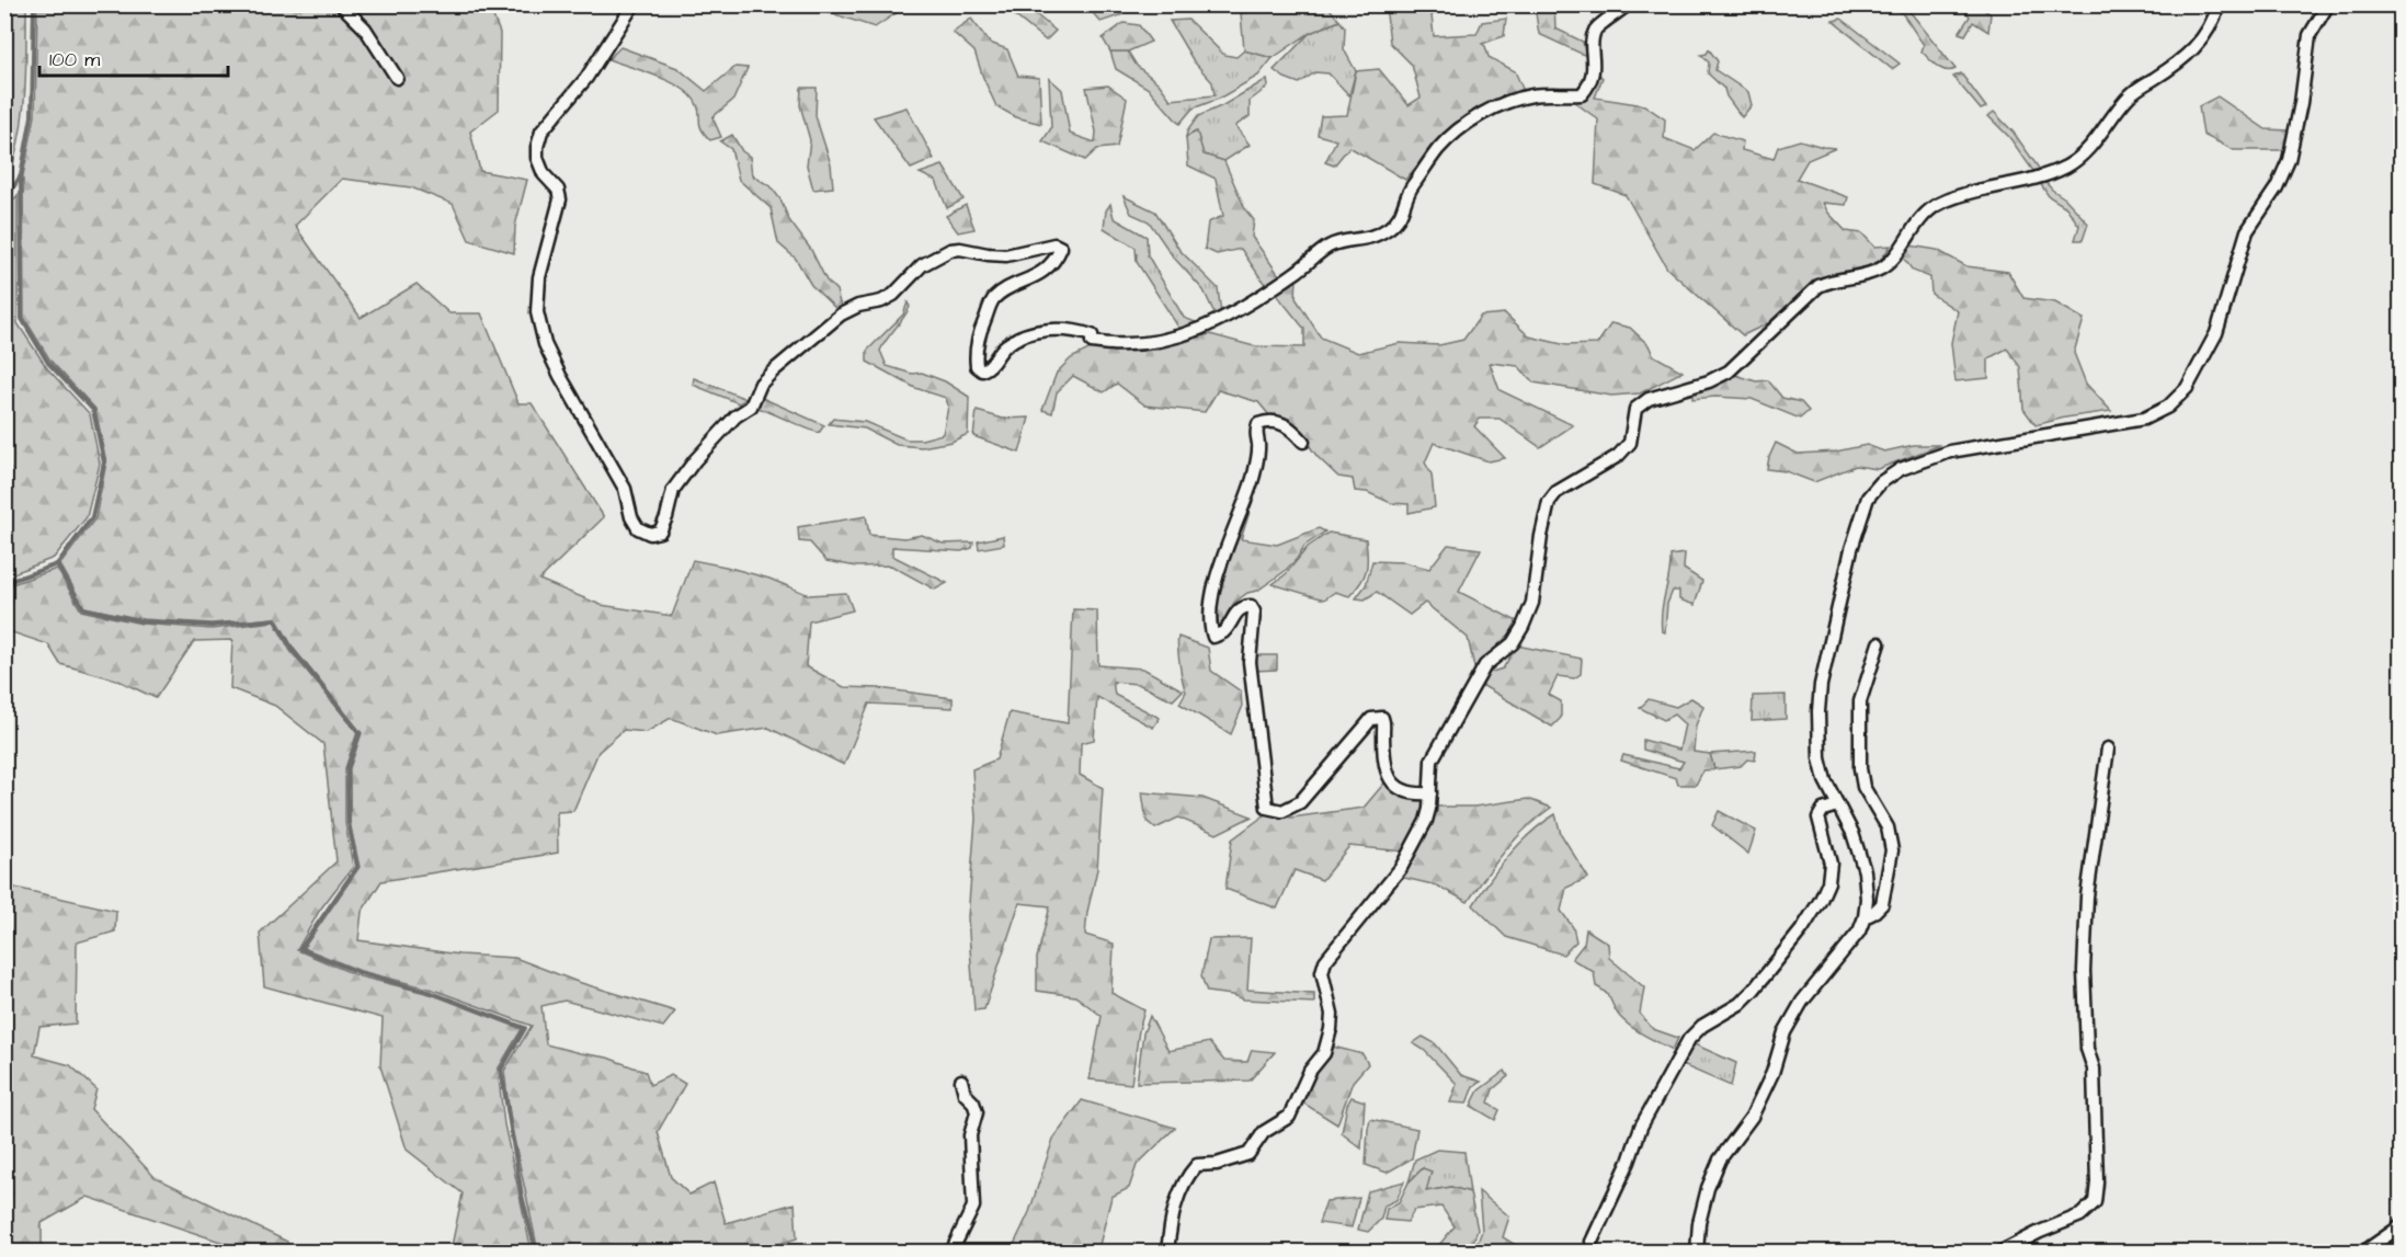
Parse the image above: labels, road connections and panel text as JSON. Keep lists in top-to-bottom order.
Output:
{
  "scale_bar": "100 m"
}
